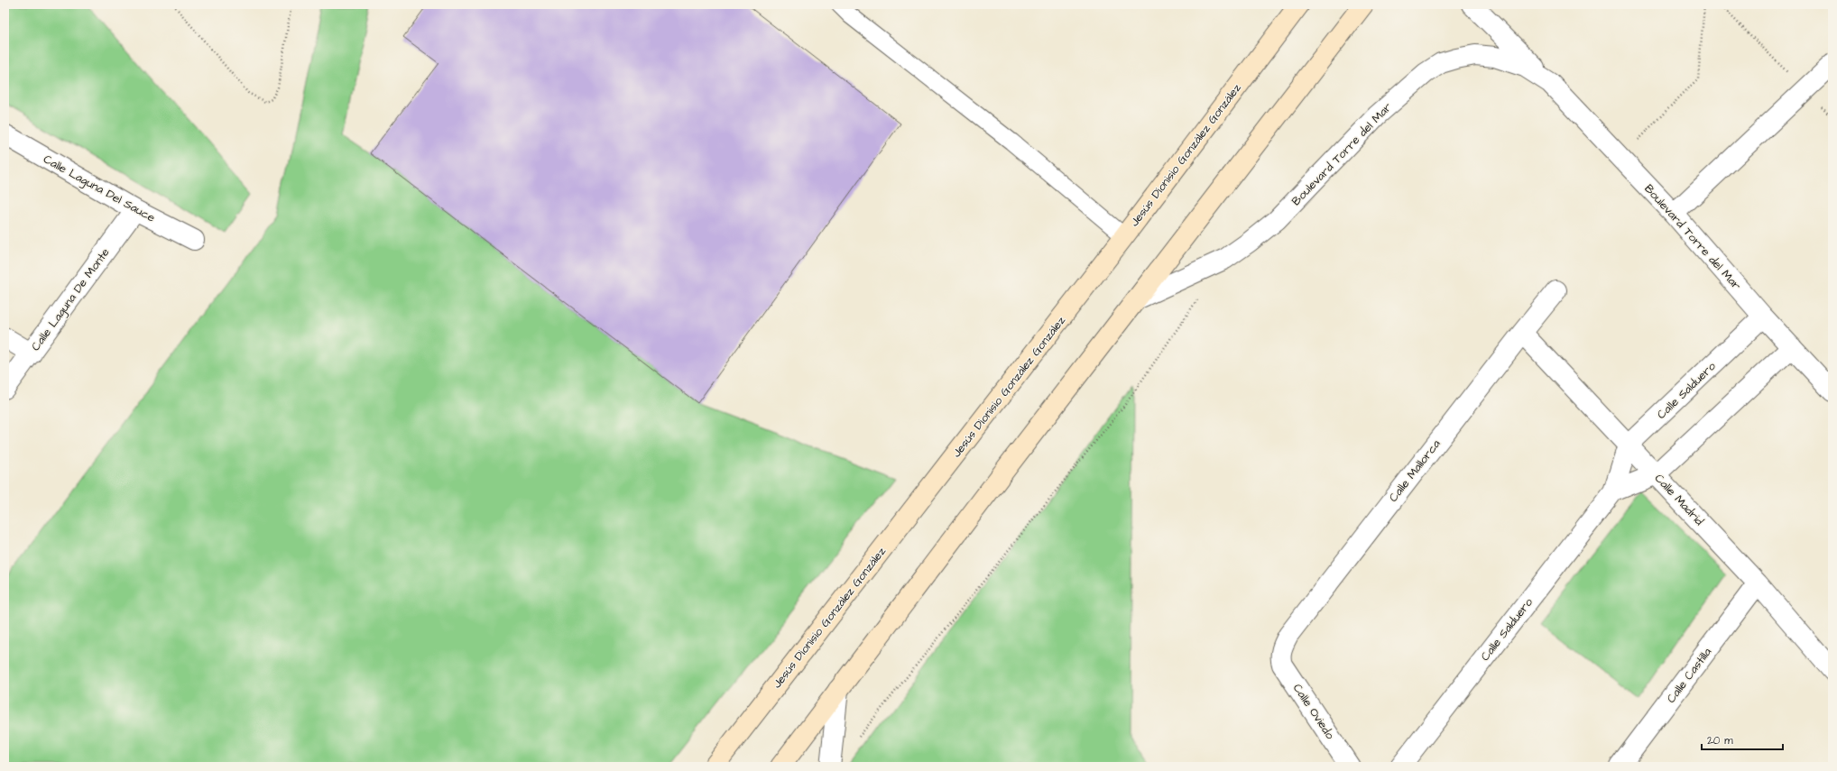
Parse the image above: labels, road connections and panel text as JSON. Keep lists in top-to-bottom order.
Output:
{
  "streets": {
    "main road": ["Jesús Dionisio González González"],
    "street": [
      "Boulevard Torre del Mar",
      "Calle Laguna Del Sauce",
      "Calle Laguna De Monte",
      "Calle Salduero",
      "Calle Mallorca",
      "Calle Madrid",
      "Calle Castilla",
      "Calle Oviedo"
    ]
  },
  "crossings": [
    ["Boulevard Torre del Mar", "Calle Salduero"],
    ["Calle Laguna Del Sauce", "Calle Laguna De Monte"],
    ["Calle Salduero", "Calle Madrid"],
    ["Calle Mallorca", "Calle Madrid"],
    ["Calle Mallorca", "Calle Oviedo"],
    ["Calle Madrid", "Calle Castilla"]
  ],
  "scale_bar": "20 m"
}
